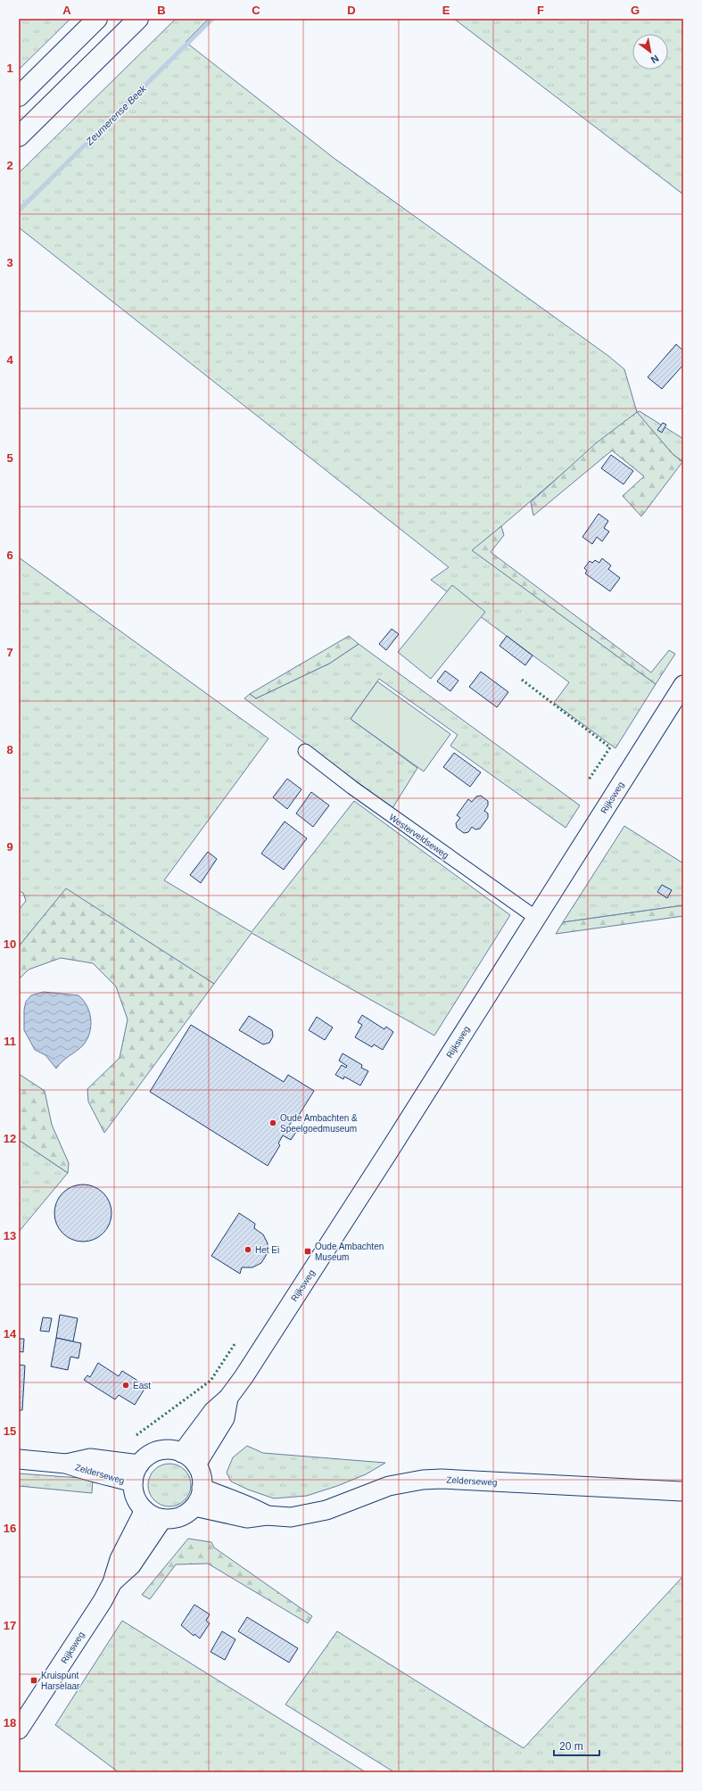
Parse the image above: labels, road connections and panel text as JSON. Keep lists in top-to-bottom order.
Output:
{
  "streets": {
    "main road": ["Rijksweg", "Zelderseweg"],
    "street": ["Westerveldseweg"]
  },
  "crossings": [
    ["Rijksweg", "Westerveldseweg"],
    ["Rijksweg", "Zelderseweg"]
  ],
  "water": ["Zeumerense Beek"],
  "places": {
    "other": ["Oude Ambachten & Speelgoedmuseum", "Het Ei", "East"],
    "transit": ["Oude Ambachten Museum", "Kruispunt Harselaar"]
  },
  "scale_bar": "20 m",
  "north": "bottom right",
  "grid": {
    "columns": [
      "A",
      "B",
      "C",
      "D",
      "E",
      "F",
      "G"
    ],
    "rows": [
      "1",
      "2",
      "3",
      "4",
      "5",
      "6",
      "7",
      "8",
      "9",
      "10",
      "11",
      "12",
      "13",
      "14",
      "15",
      "16",
      "17",
      "18"
    ]
  }
}
